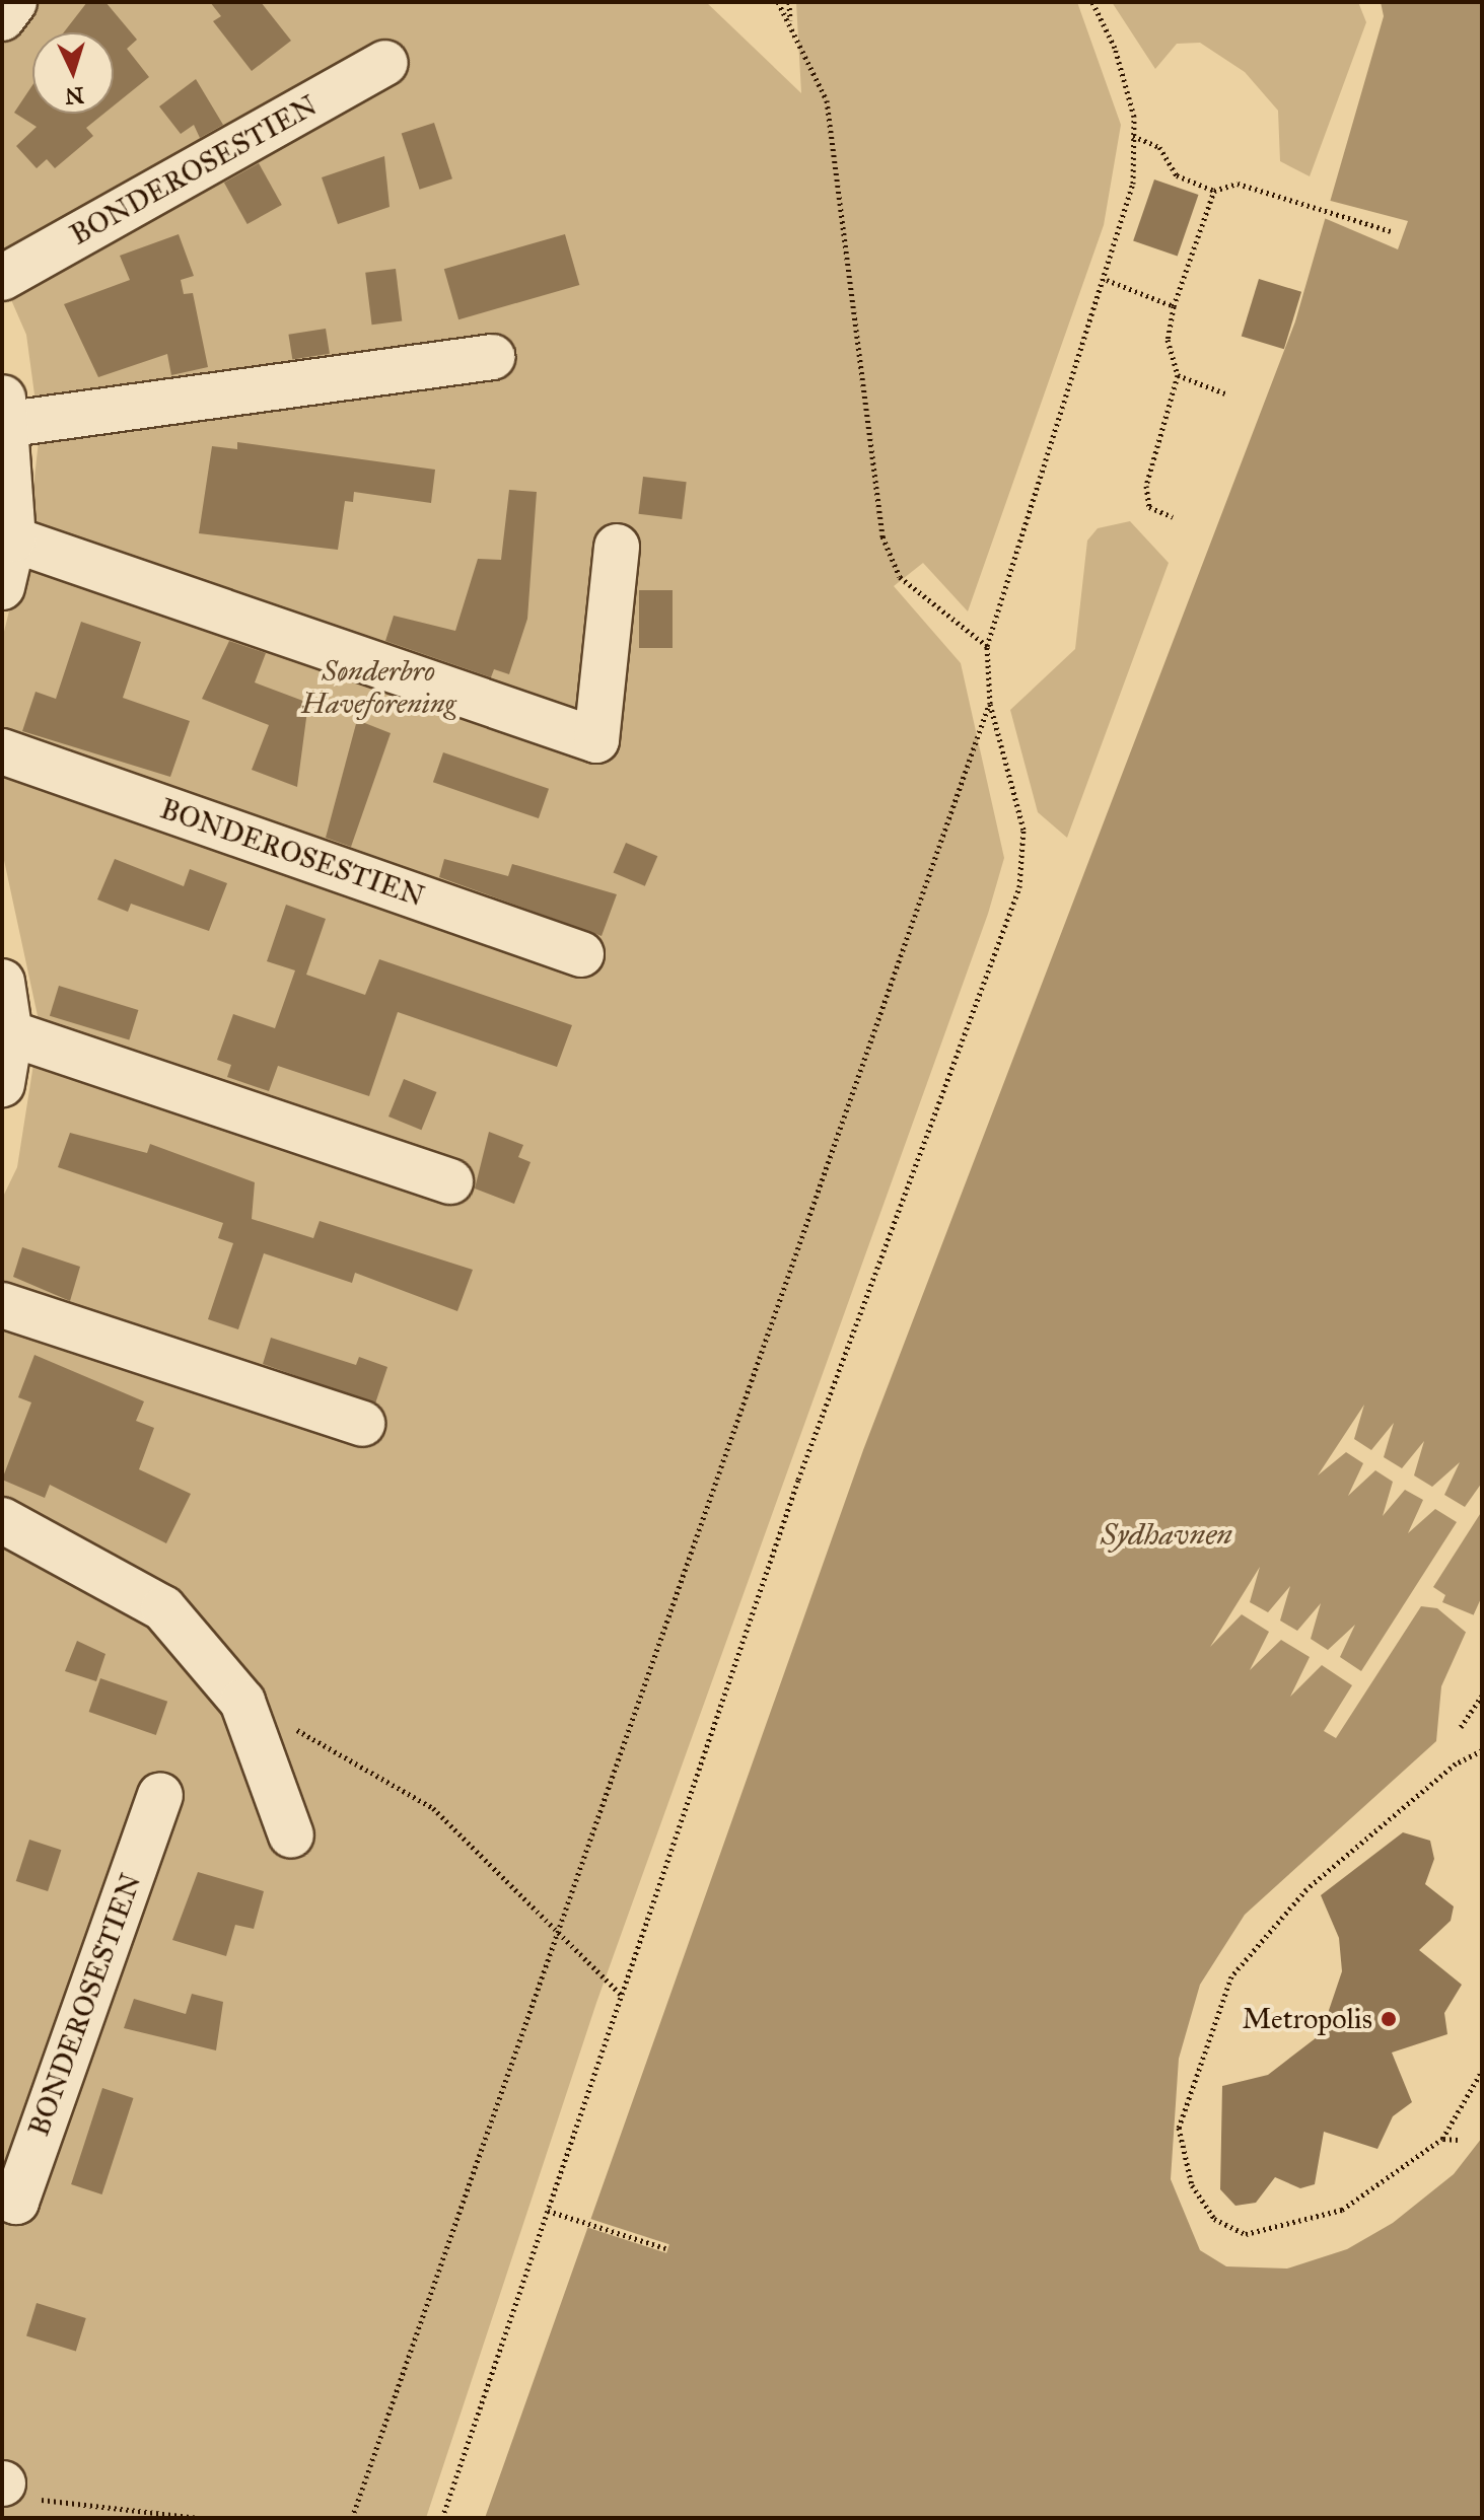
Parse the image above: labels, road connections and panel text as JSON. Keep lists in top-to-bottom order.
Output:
{
  "streets": {
    "lane": ["BONDEROSESTIEN"]
  },
  "water": ["Sydhavnen"],
  "parks": ["Sønderbro Haveforening"],
  "places": ["Metropolis"],
  "north": "bottom"
}
